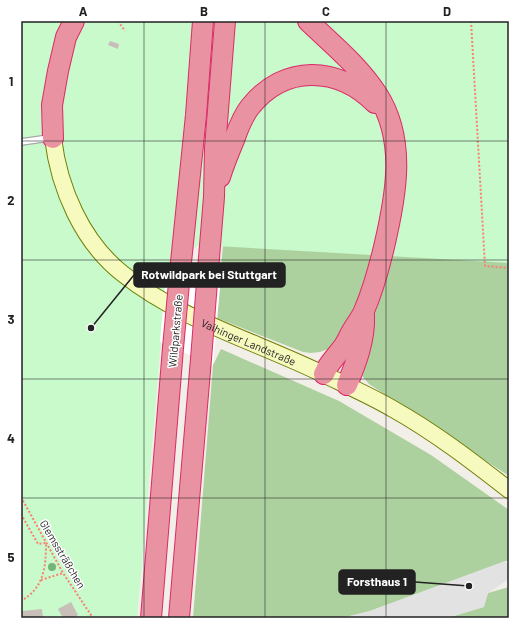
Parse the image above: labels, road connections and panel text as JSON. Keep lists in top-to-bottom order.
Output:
{
  "streets": {
    "highway": ["Wildparkstraße"],
    "street": ["Vaihinger Landstraße"],
    "path": ["Glemssträßchen"]
  },
  "places": ["Rotwildpark bei Stuttgart", "Forsthaus 1"],
  "grid": {
    "columns": [
      "A",
      "B",
      "C",
      "D"
    ],
    "rows": [
      "1",
      "2",
      "3",
      "4",
      "5"
    ]
  }
}
